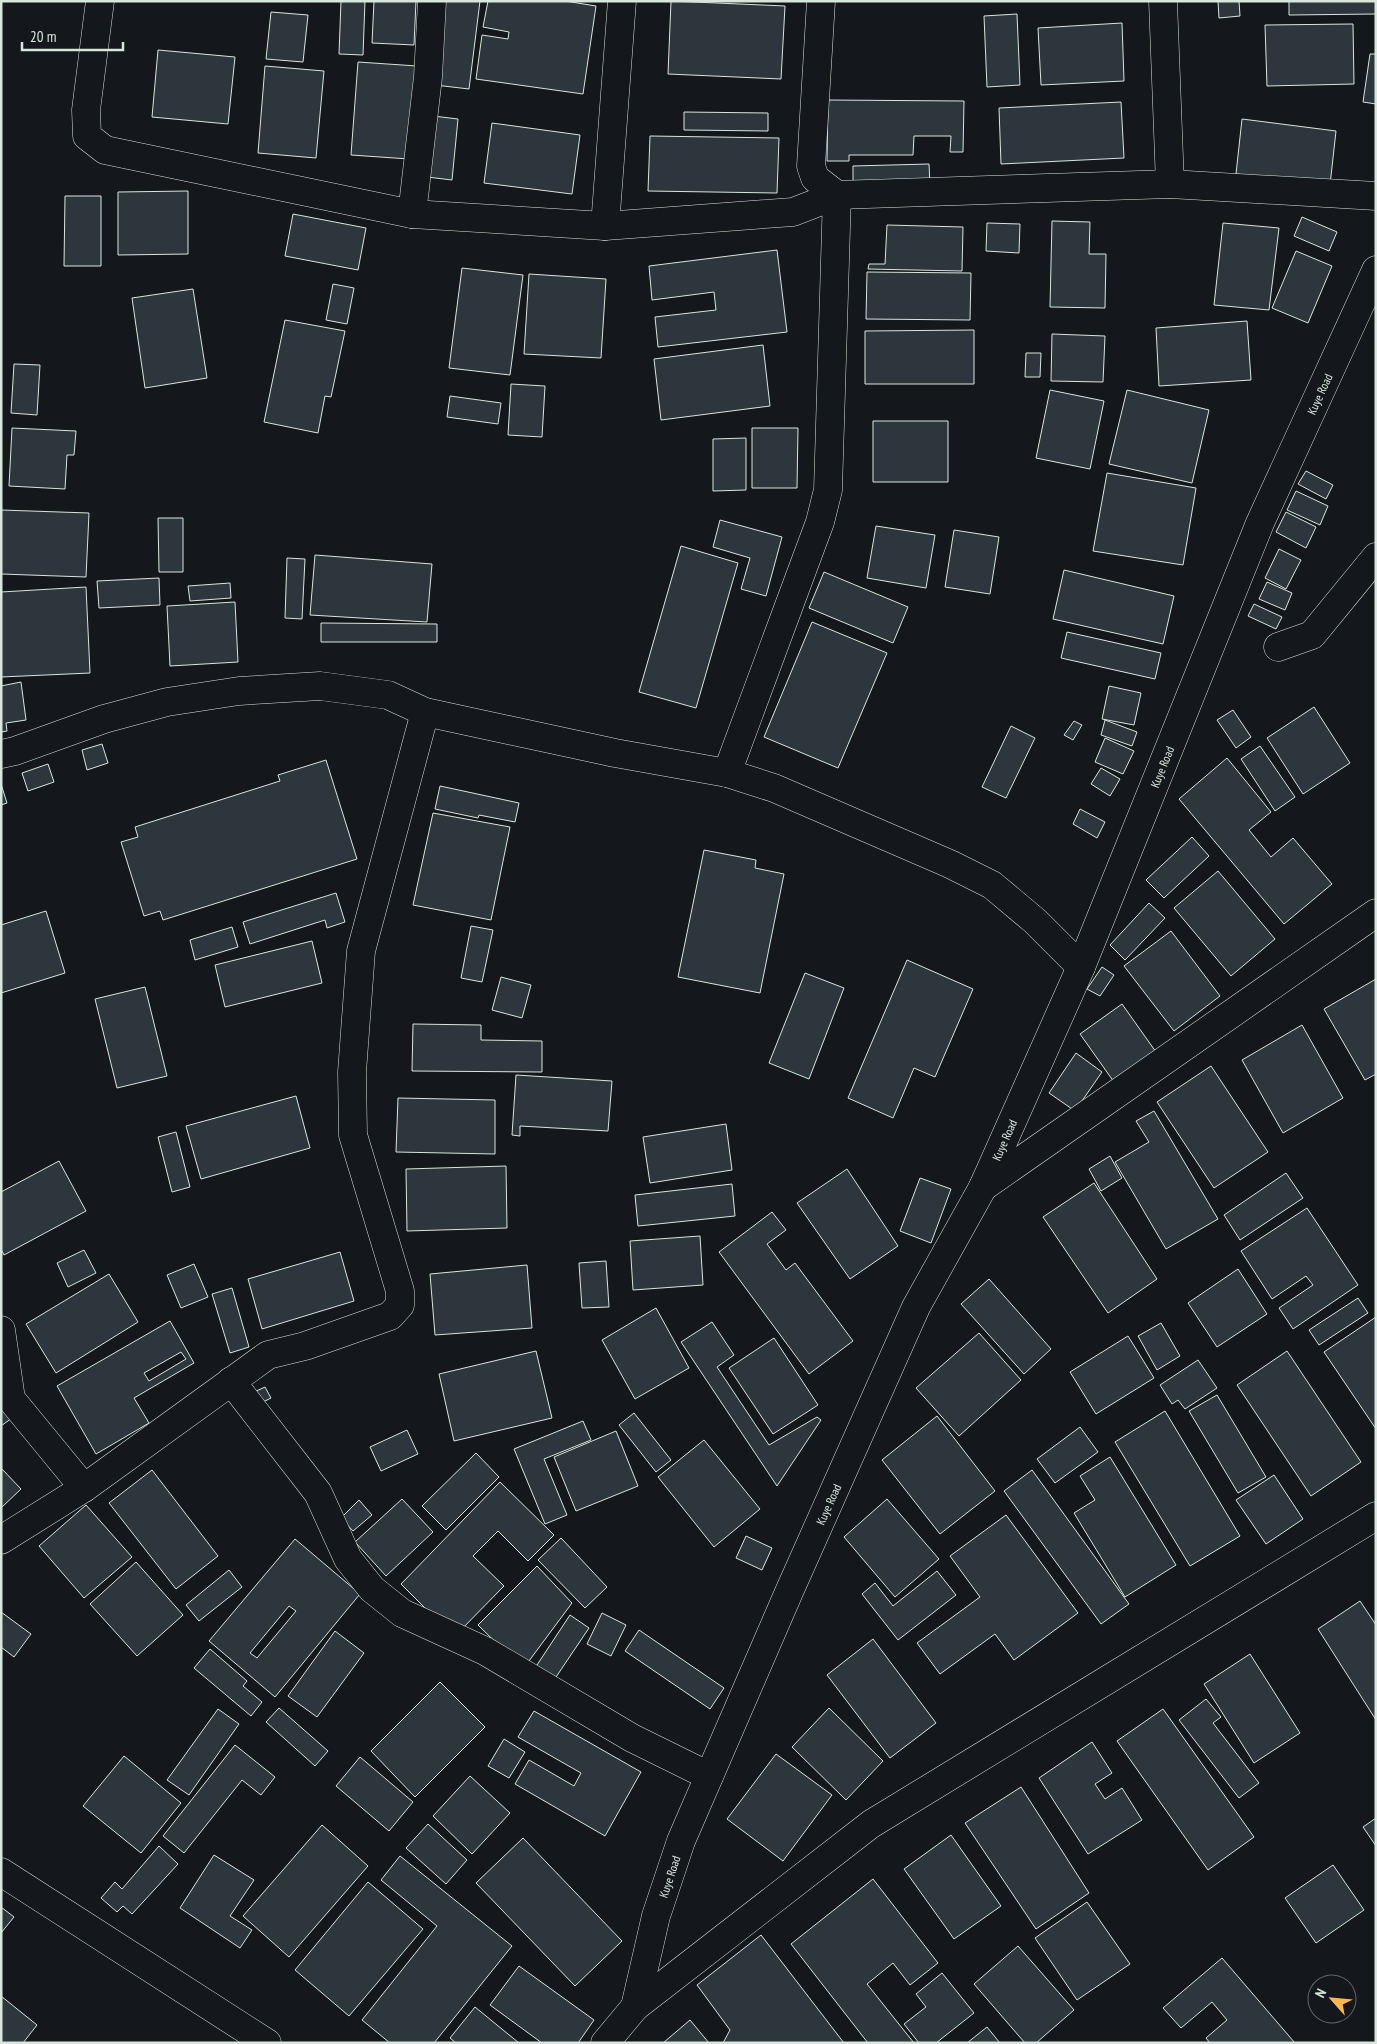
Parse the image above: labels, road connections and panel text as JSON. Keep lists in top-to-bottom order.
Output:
{
  "streets": {
    "street": ["Kuye Road"]
  },
  "scale_bar": "20 m",
  "north": "top left"
}
